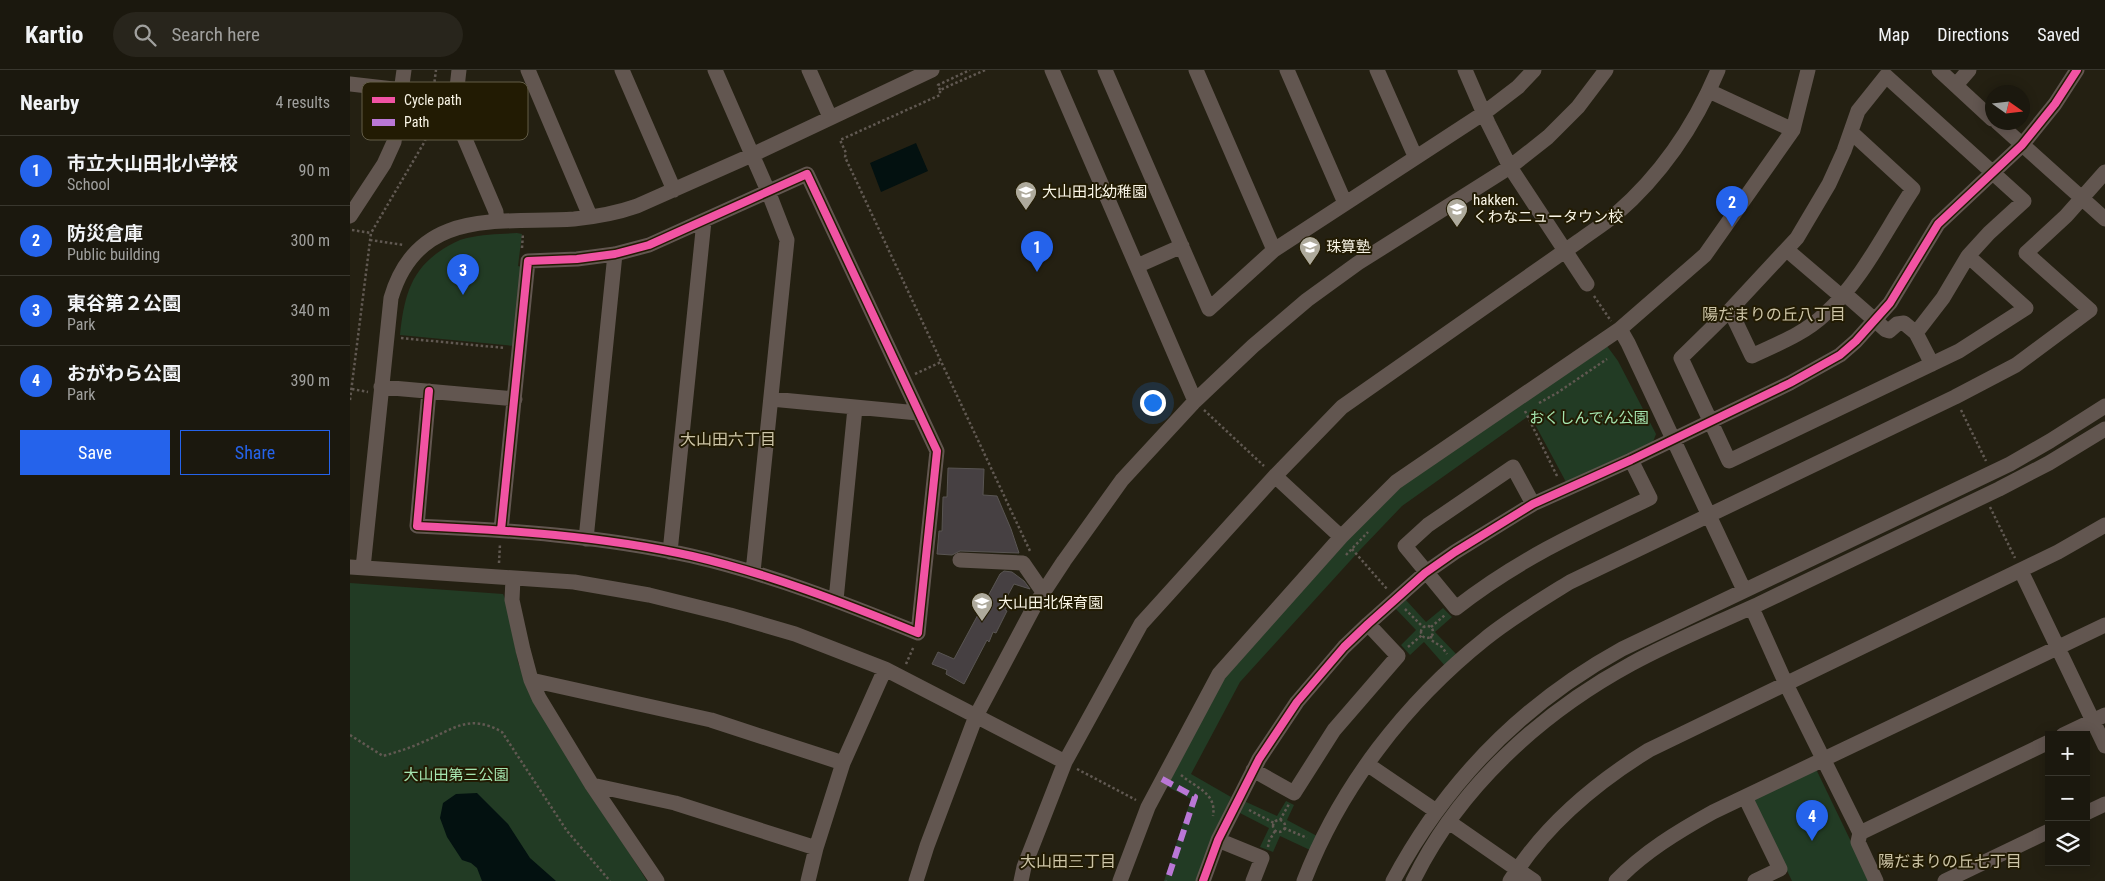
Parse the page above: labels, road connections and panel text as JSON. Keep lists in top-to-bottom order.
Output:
{
  "districts": [
    "陽だまりの丘八丁目",
    "大山田六丁目",
    "大山田三丁目",
    "陽だまりの丘七丁目"
  ],
  "parks": ["おくしんでん公園", "大山田第三公園"],
  "places": {
    "school or university": [
      "大山田北幼稚園",
      "hakken. くわなニュータウン校",
      "珠算塾",
      "大山田北保育園"
    ]
  },
  "legend": ["Cycle path", "Path"],
  "north": "right",
  "page": {
    "header": "Kartio",
    "search": "Search here",
    "nav": ["Map", "Directions", "Saved"],
    "heading": ["Nearby", "4 results"],
    "list": [
      {
        "mark": "1",
        "name": "市立大山田北小学校",
        "note": "School",
        "value": "90 m"
      },
      {
        "mark": "2",
        "name": "防災倉庫",
        "note": "Public building",
        "value": "300 m"
      },
      {
        "mark": "3",
        "name": "東谷第２公園",
        "note": "Park",
        "value": "340 m"
      },
      {
        "mark": "4",
        "name": "おがわら公園",
        "note": "Park",
        "value": "390 m"
      }
    ],
    "pins": [
      "2",
      "1",
      "3",
      "4"
    ],
    "buttons": ["Save", "Share"],
    "map_buttons": ["+", "−"]
  }
}
